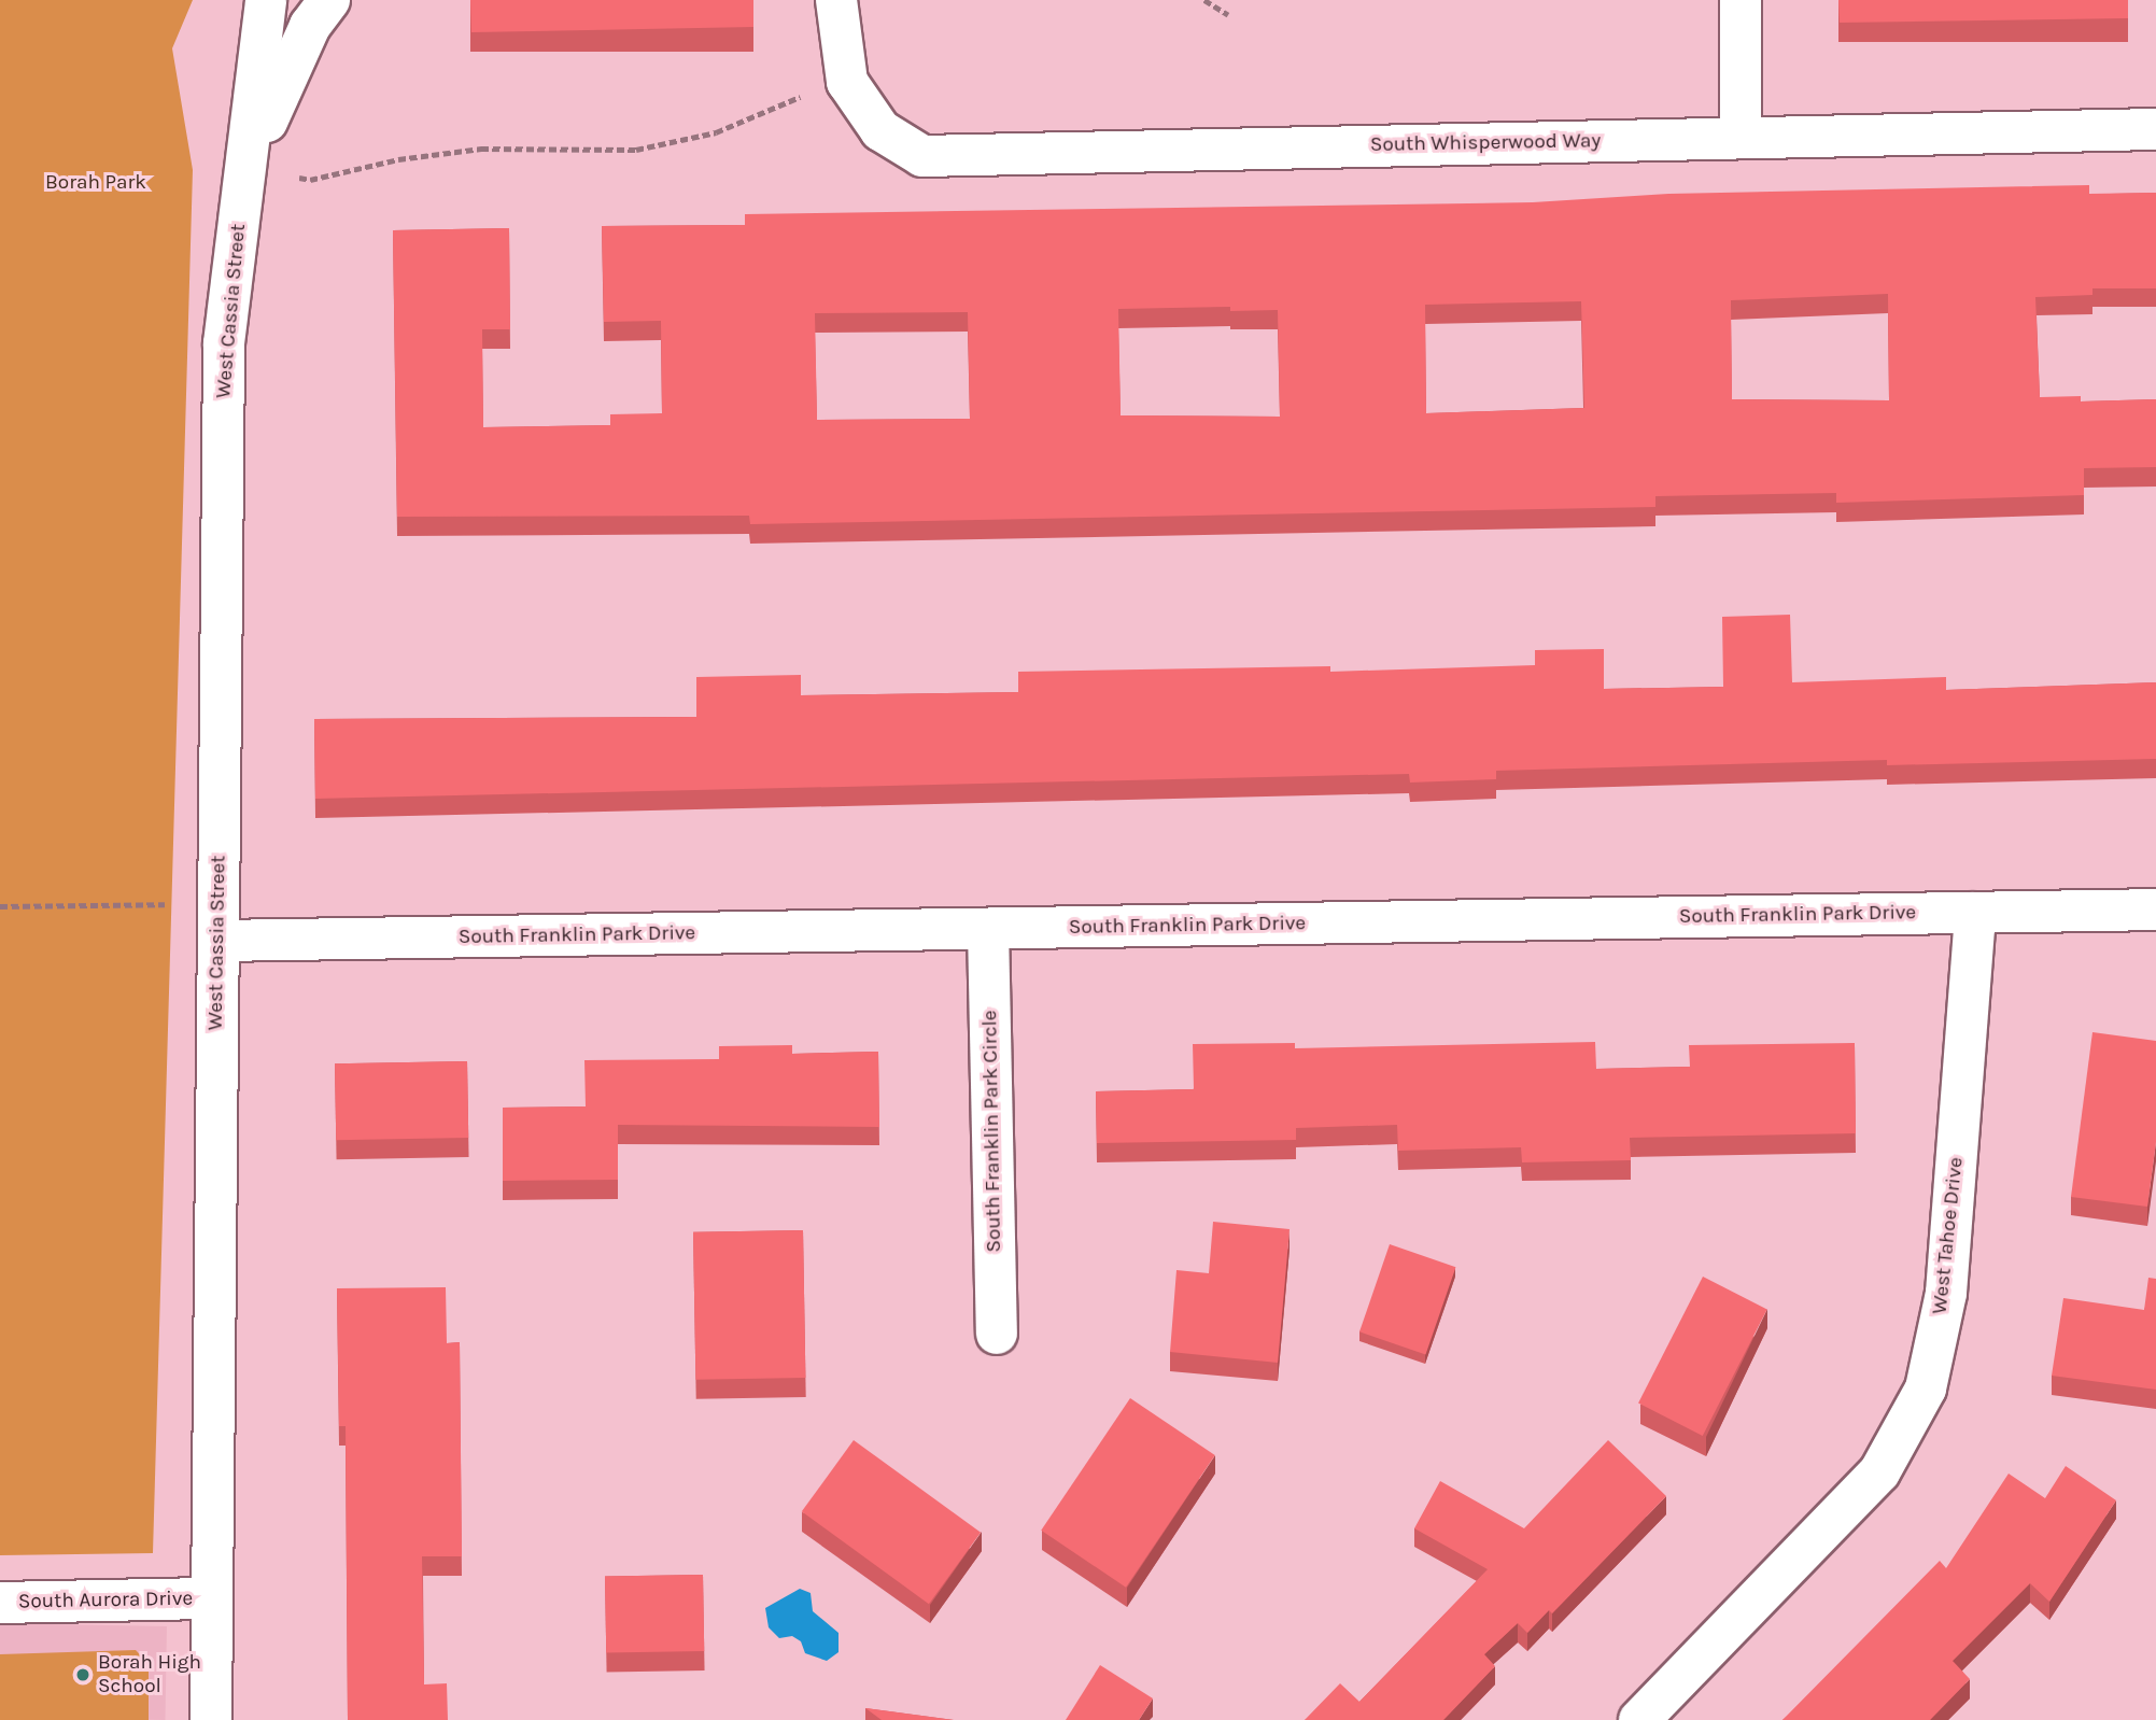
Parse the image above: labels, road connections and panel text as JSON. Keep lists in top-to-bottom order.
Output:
{
  "streets": {
    "street": [
      "South Whisperwood Way",
      "West Cassia Street",
      "South Franklin Park Drive",
      "South Franklin Park Circle",
      "West Tahoe Drive",
      "South Aurora Drive"
    ]
  },
  "crossings": [
    ["West Cassia Street", "South Franklin Park Drive"],
    ["West Cassia Street", "South Aurora Drive"],
    ["South Franklin Park Drive", "South Franklin Park Circle"],
    ["South Franklin Park Drive", "West Tahoe Drive"]
  ],
  "parks": ["Borah Park"],
  "places": ["Borah High School"]
}
